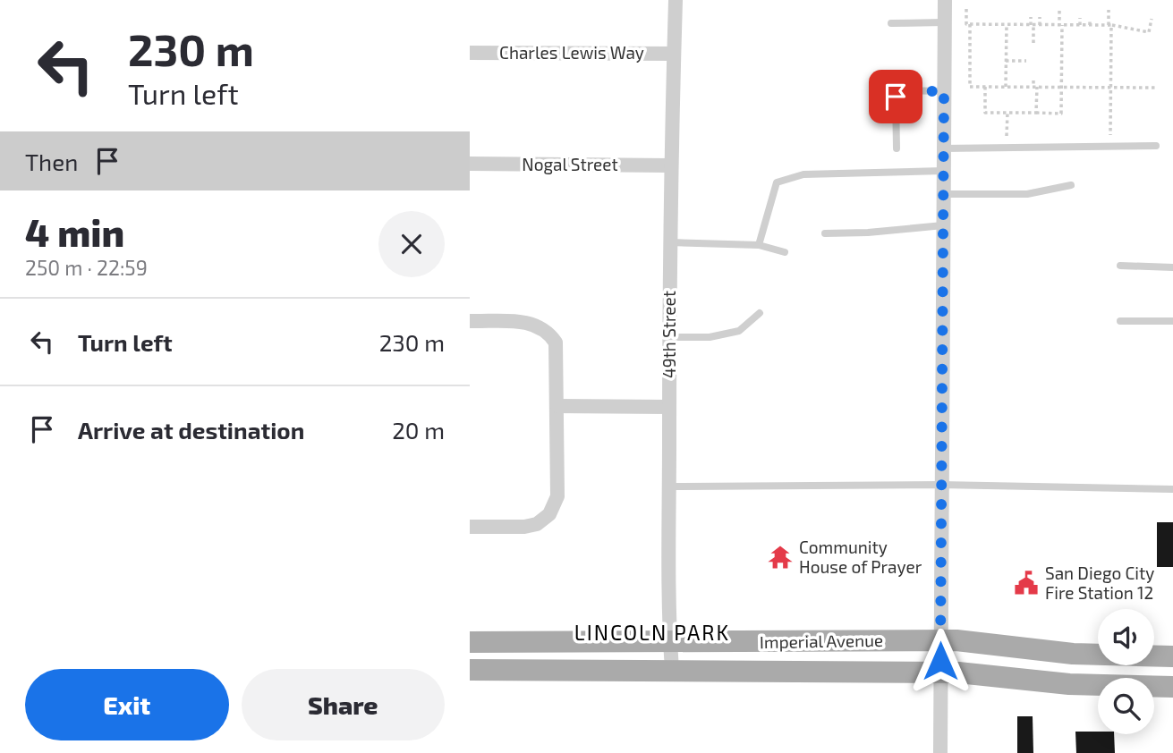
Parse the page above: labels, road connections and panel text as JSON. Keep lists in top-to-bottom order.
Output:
{
  "streets": {
    "main road": ["Imperial Avenue"],
    "street": ["Charles Lewis Way", "Nogal Street", "49th Street"]
  },
  "crossings": [
    ["Charles Lewis Way", "49th Street"],
    ["Nogal Street", "49th Street"],
    ["49th Street", "Imperial Avenue"]
  ],
  "districts": ["LINCOLN PARK"],
  "places": {
    "temple": ["Community House of Prayer"],
    "public building": ["San Diego City Fire Station 12"]
  },
  "page": {
    "turn": ["230 m", "Turn left"],
    "then": "Then",
    "heading": ["4 min", "250 m · 22:59"],
    "list": [
      {
        "name": "Turn left",
        "value": "230 m"
      },
      {
        "name": "Arrive at destination",
        "value": "20 m"
      }
    ],
    "buttons": ["Exit", "Share"]
  }
}
